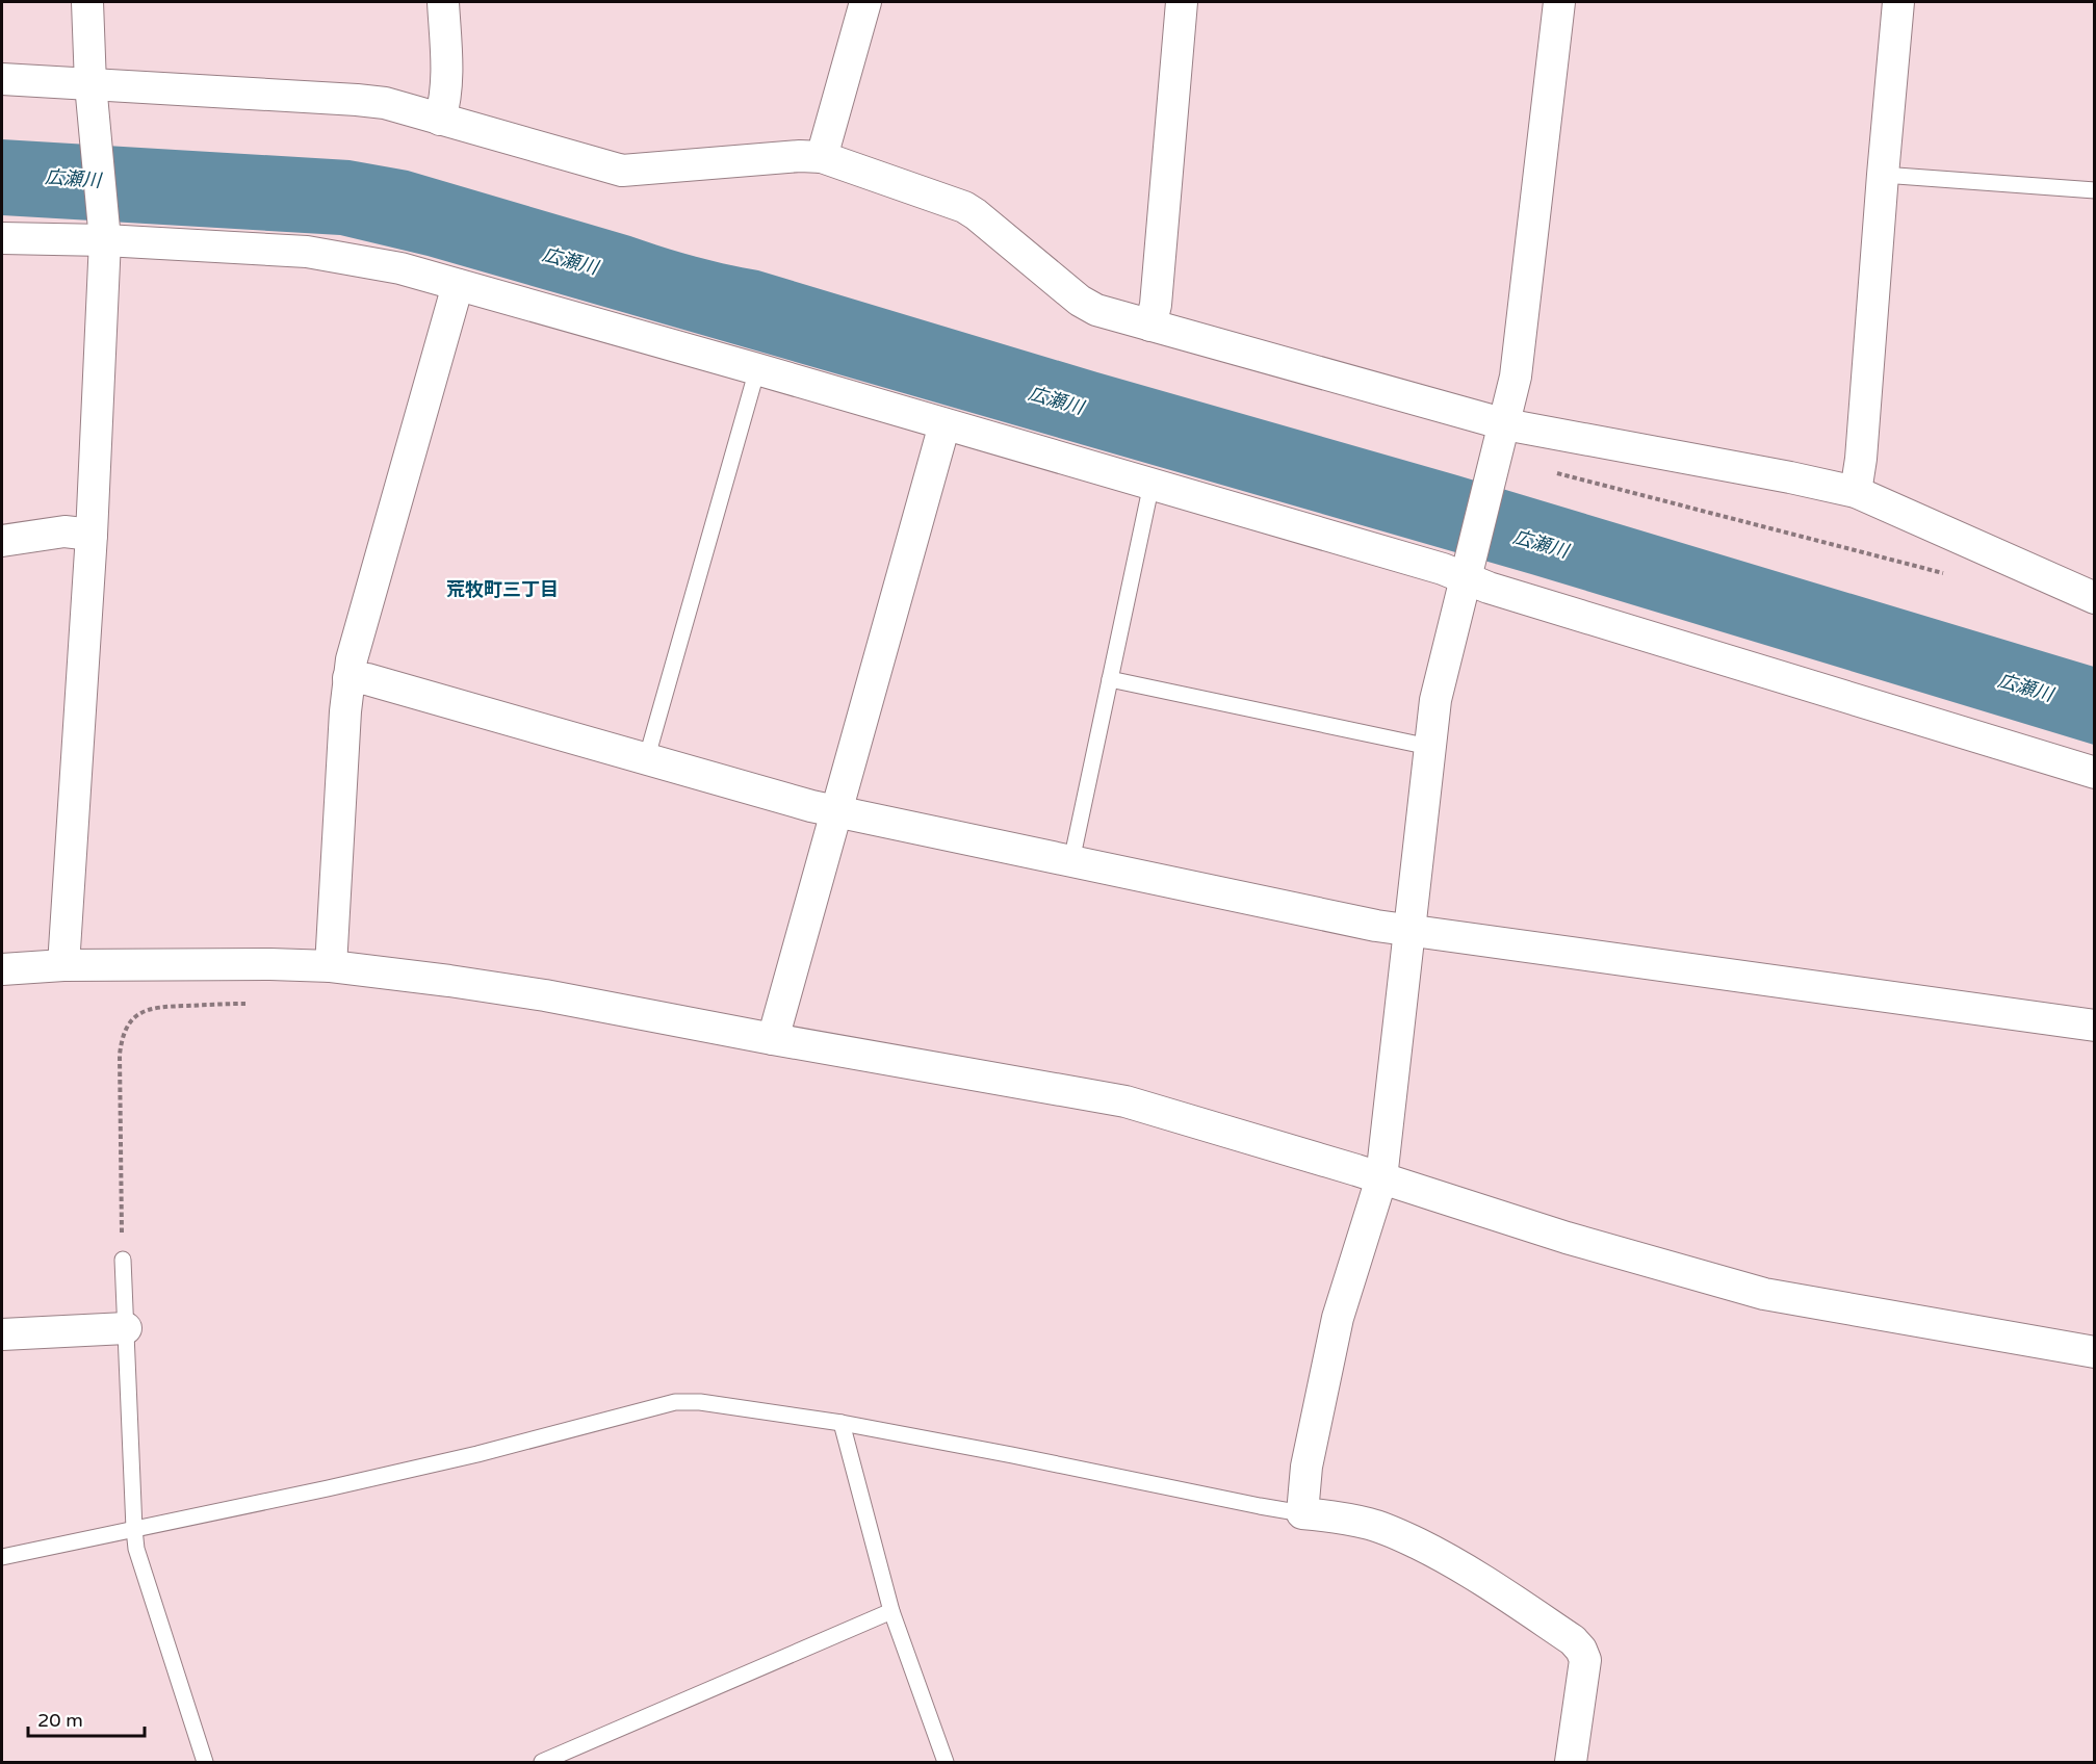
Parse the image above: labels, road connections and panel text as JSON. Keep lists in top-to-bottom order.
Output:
{
  "districts": ["荒牧町三丁目"],
  "water": ["広瀬川"],
  "scale_bar": "20 m"
}
